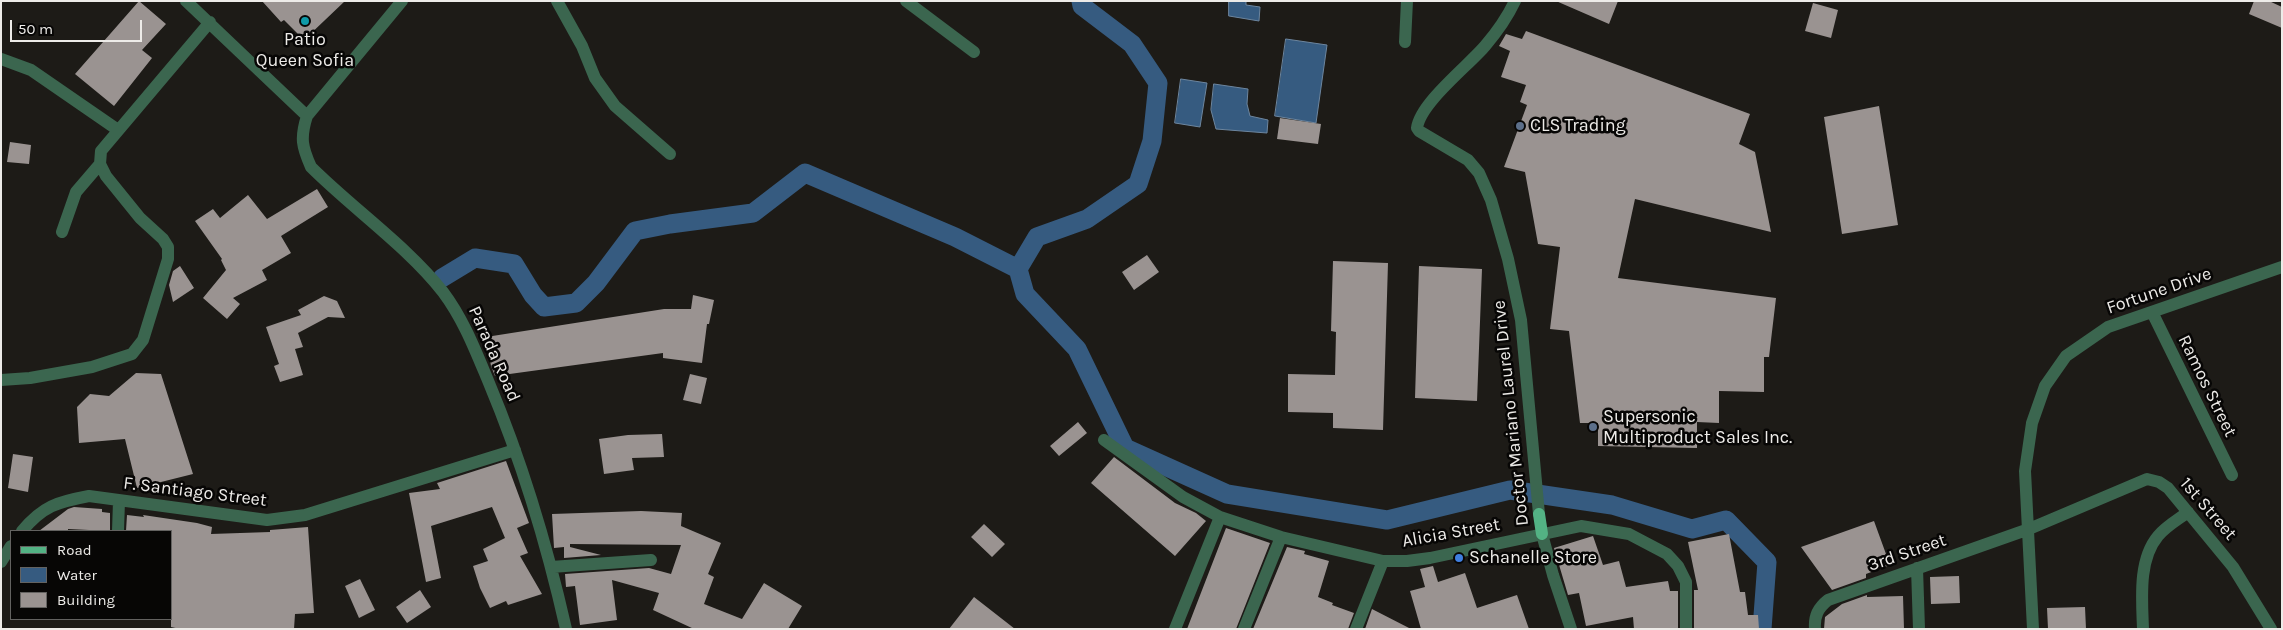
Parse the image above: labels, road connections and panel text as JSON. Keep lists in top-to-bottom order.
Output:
{
  "streets": {
    "main road": ["Doctor Mariano Laurel Drive"],
    "street": [
      "Fortune Drive",
      "Parada Road",
      "Ramos Street",
      "F. Santiago Street",
      "1st Street",
      "Alicia Street",
      "3rd Street"
    ]
  },
  "crossings": [
    ["Fortune Drive", "Ramos Street"],
    ["Fortune Drive", "1st Street"],
    ["Fortune Drive", "3rd Street"],
    ["Parada Road", "F. Santiago Street"],
    ["Doctor Mariano Laurel Drive", "Alicia Street"],
    ["1st Street", "3rd Street"]
  ],
  "places": [
    "Patio Queen Sofia",
    "CLS Trading",
    "Supersonic Multiproduct Sales Inc.",
    "Schanelle Store"
  ],
  "legend": ["Road", "Water", "Building"],
  "scale_bar": "50 m"
}
